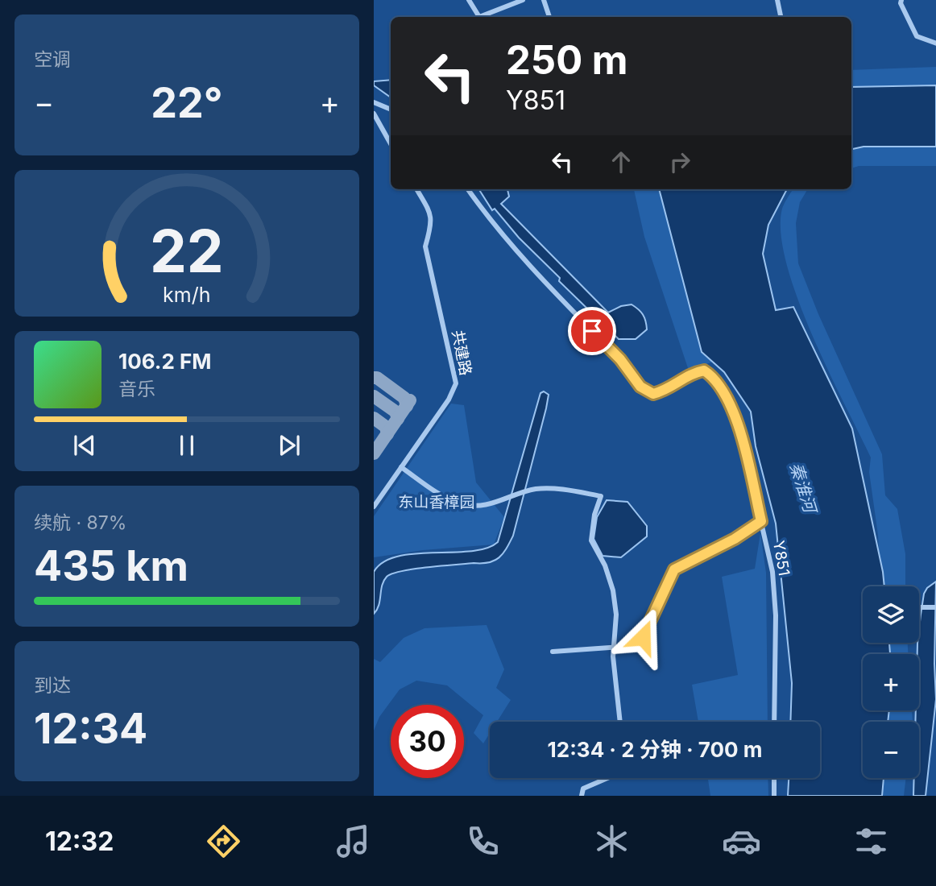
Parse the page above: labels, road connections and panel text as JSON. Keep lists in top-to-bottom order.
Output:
{
  "streets": {
    "street": ["共建路", "Y851"]
  },
  "water": ["秦淮河"],
  "parks": ["东山香樟园"],
  "page": {
    "tile": [
      "空调",
      ["续航 · 87%", "435 km"],
      ["到达", "12:34"]
    ],
    "turn": ["250 m", "Y851"],
    "heat": ["−", "22°", "+"],
    "song": ["106.2 FM", "音乐"],
    "map_buttons": ["+", "−"],
    "limit": "30",
    "trip": "12:34 · 2 分钟 · 700 m",
    "tabs": "12:32",
    "gauge": ["22", "km/h"]
  }
}
